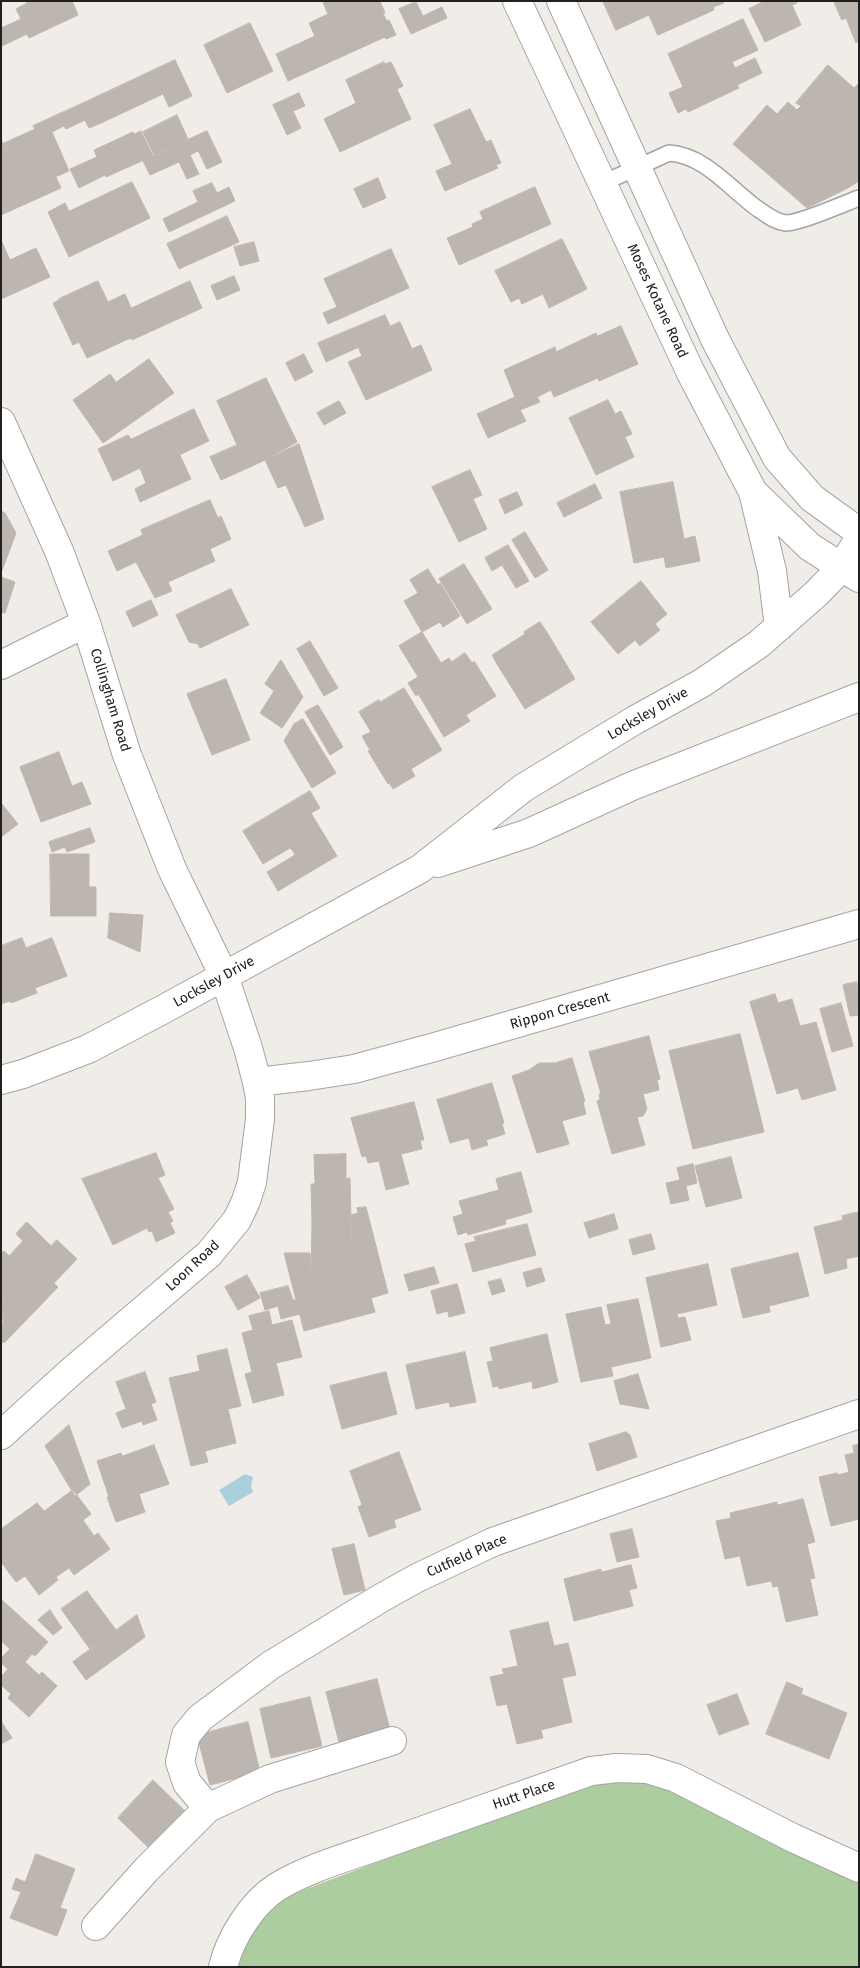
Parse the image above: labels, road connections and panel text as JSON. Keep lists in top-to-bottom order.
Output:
{
  "streets": {
    "street": [
      "Moses Kotane Road",
      "Collingham Road",
      "Locksley Drive",
      "Rippon Crescent",
      "Loon Road",
      "Cutfield Place",
      "Hutt Place"
    ]
  },
  "crossings": [
    ["Moses Kotane Road", "Locksley Drive"],
    ["Collingham Road", "Locksley Drive"],
    ["Collingham Road", "Loon Road"],
    ["Locksley Drive", "Loon Road"],
    ["Rippon Crescent", "Loon Road"]
  ]
}
